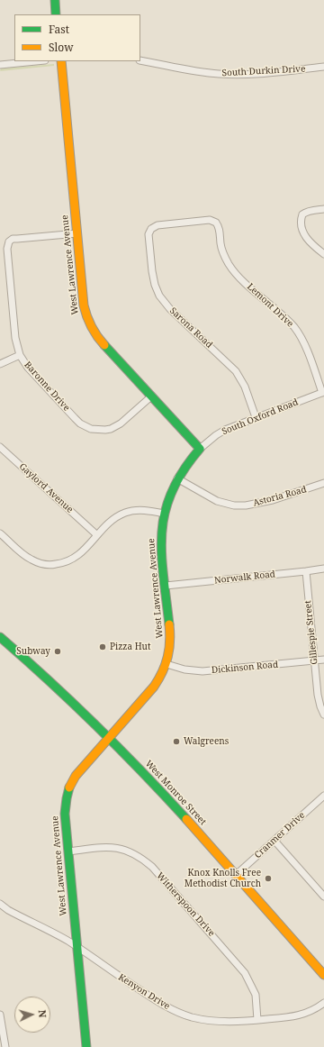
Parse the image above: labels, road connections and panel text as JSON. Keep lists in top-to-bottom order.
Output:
{
  "streets": {
    "street": [
      "South Durkin Drive",
      "West Lawrence Avenue",
      "Lemont Drive",
      "Sarona Road",
      "Baronne Drive",
      "South Oxford Road",
      "Gaylord Avenue",
      "Astoria Road",
      "Norwalk Road",
      "Gillespie Street",
      "Dickinson Road",
      "West Monroe Street",
      "Cranmer Drive",
      "Witherspoon Drive",
      "Kenyon Drive"
    ]
  },
  "crossings": [
    ["West Lawrence Avenue", "Baronne Drive"],
    ["West Lawrence Avenue", "South Oxford Road"],
    ["West Lawrence Avenue", "Astoria Road"],
    ["West Lawrence Avenue", "Norwalk Road"],
    ["West Lawrence Avenue", "Dickinson Road"],
    ["West Lawrence Avenue", "West Monroe Street"],
    ["West Lawrence Avenue", "Witherspoon Drive"],
    ["West Lawrence Avenue", "Kenyon Drive"],
    ["Lemont Drive", "Sarona Road"],
    ["Lemont Drive", "South Oxford Road"],
    ["Sarona Road", "South Oxford Road"],
    ["Norwalk Road", "Gillespie Street"],
    ["Gillespie Street", "Dickinson Road"],
    ["West Monroe Street", "Cranmer Drive"],
    ["Witherspoon Drive", "Kenyon Drive"]
  ],
  "places": [
    "Pizza Hut",
    "Subway",
    "Walgreens",
    "Knox Knolls Free Methodist Church"
  ],
  "legend": ["Fast", "Slow"],
  "north": "right"
}
